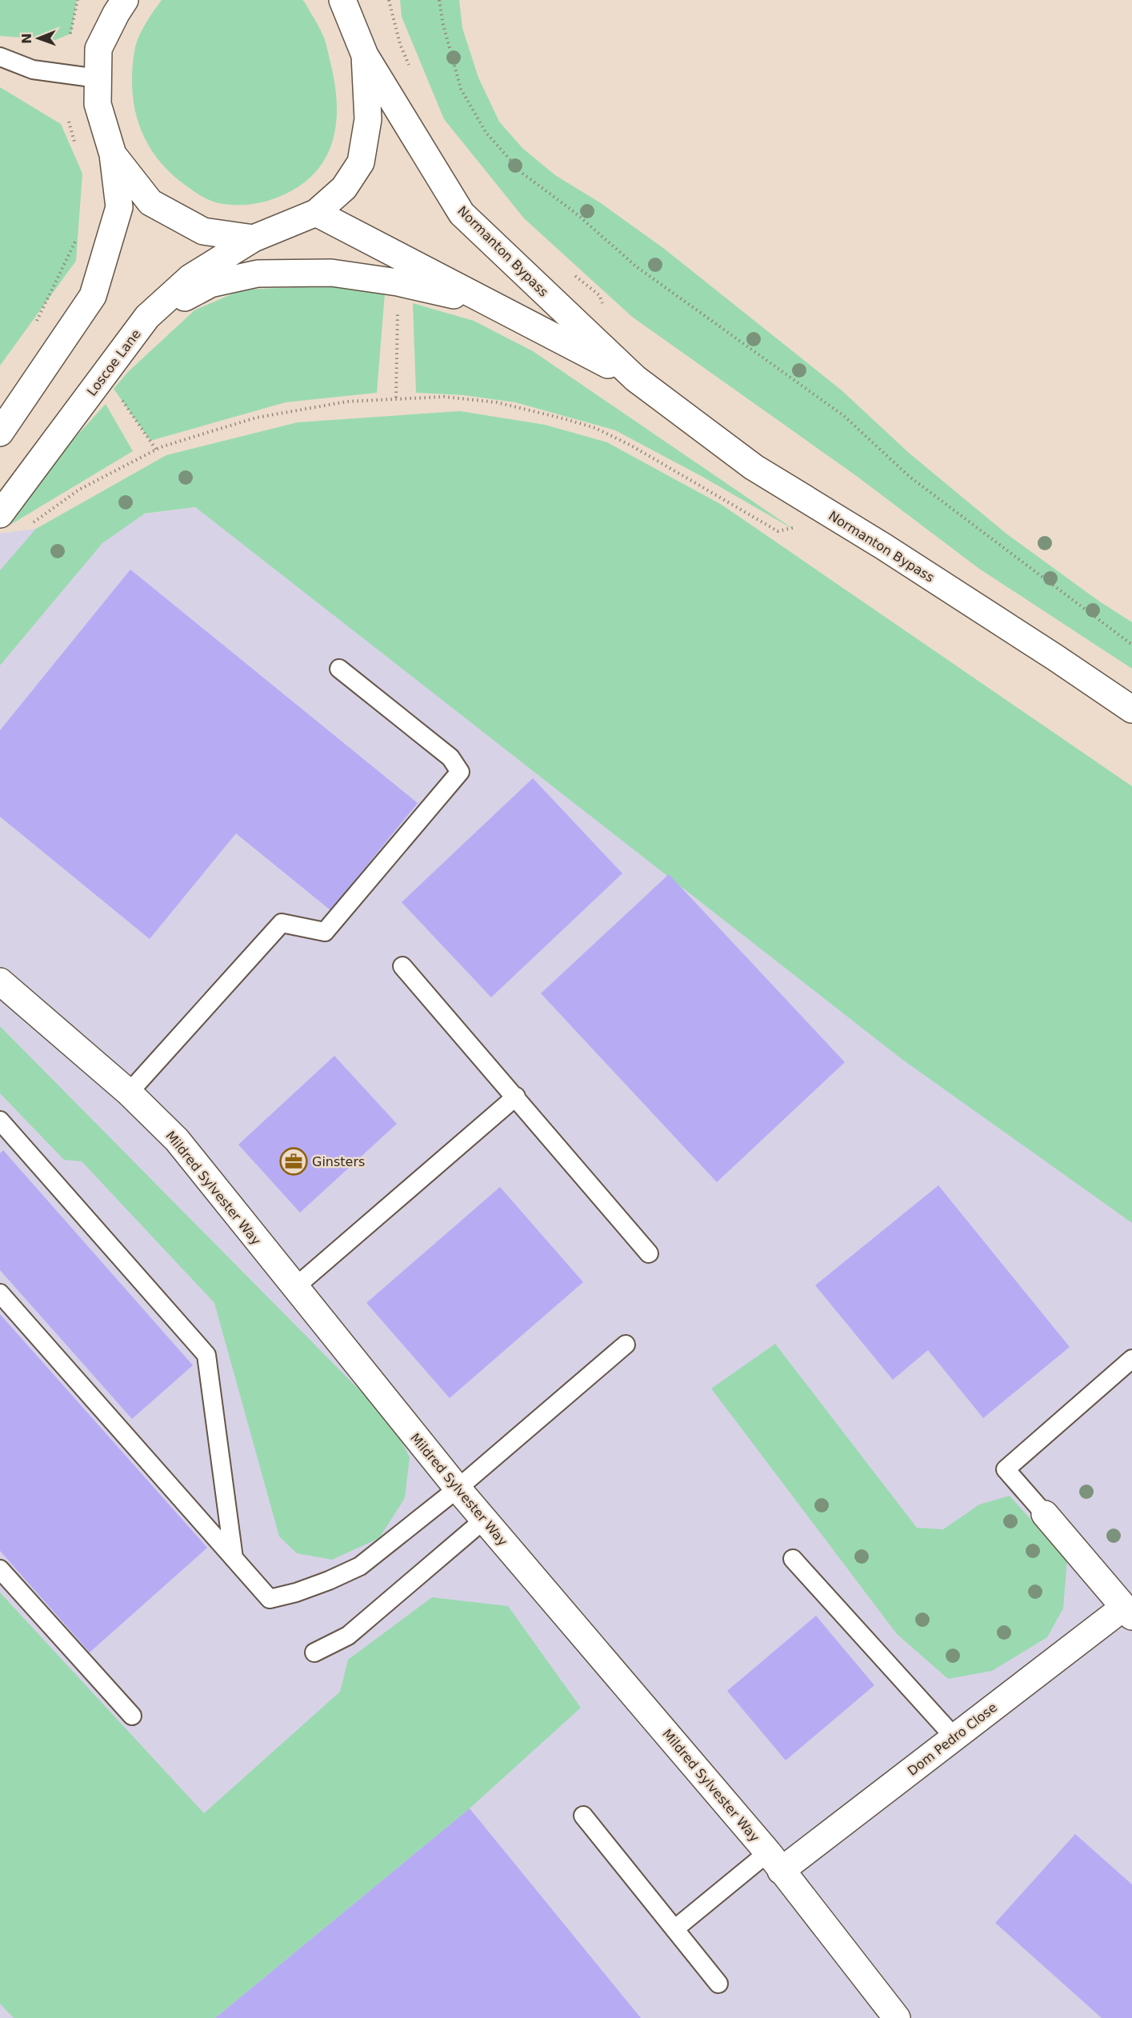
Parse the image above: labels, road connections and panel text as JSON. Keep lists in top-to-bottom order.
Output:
{
  "streets": {
    "main road": [
      "Normanton Bypass",
      "Loscoe Lane",
      "Mildred Sylvester Way",
      "Dom Pedro Close"
    ]
  },
  "crossings": [
    ["Normanton Bypass", "Loscoe Lane"],
    ["Mildred Sylvester Way", "Dom Pedro Close"]
  ],
  "places": {
    "office": ["Ginsters"]
  },
  "north": "left"
}
